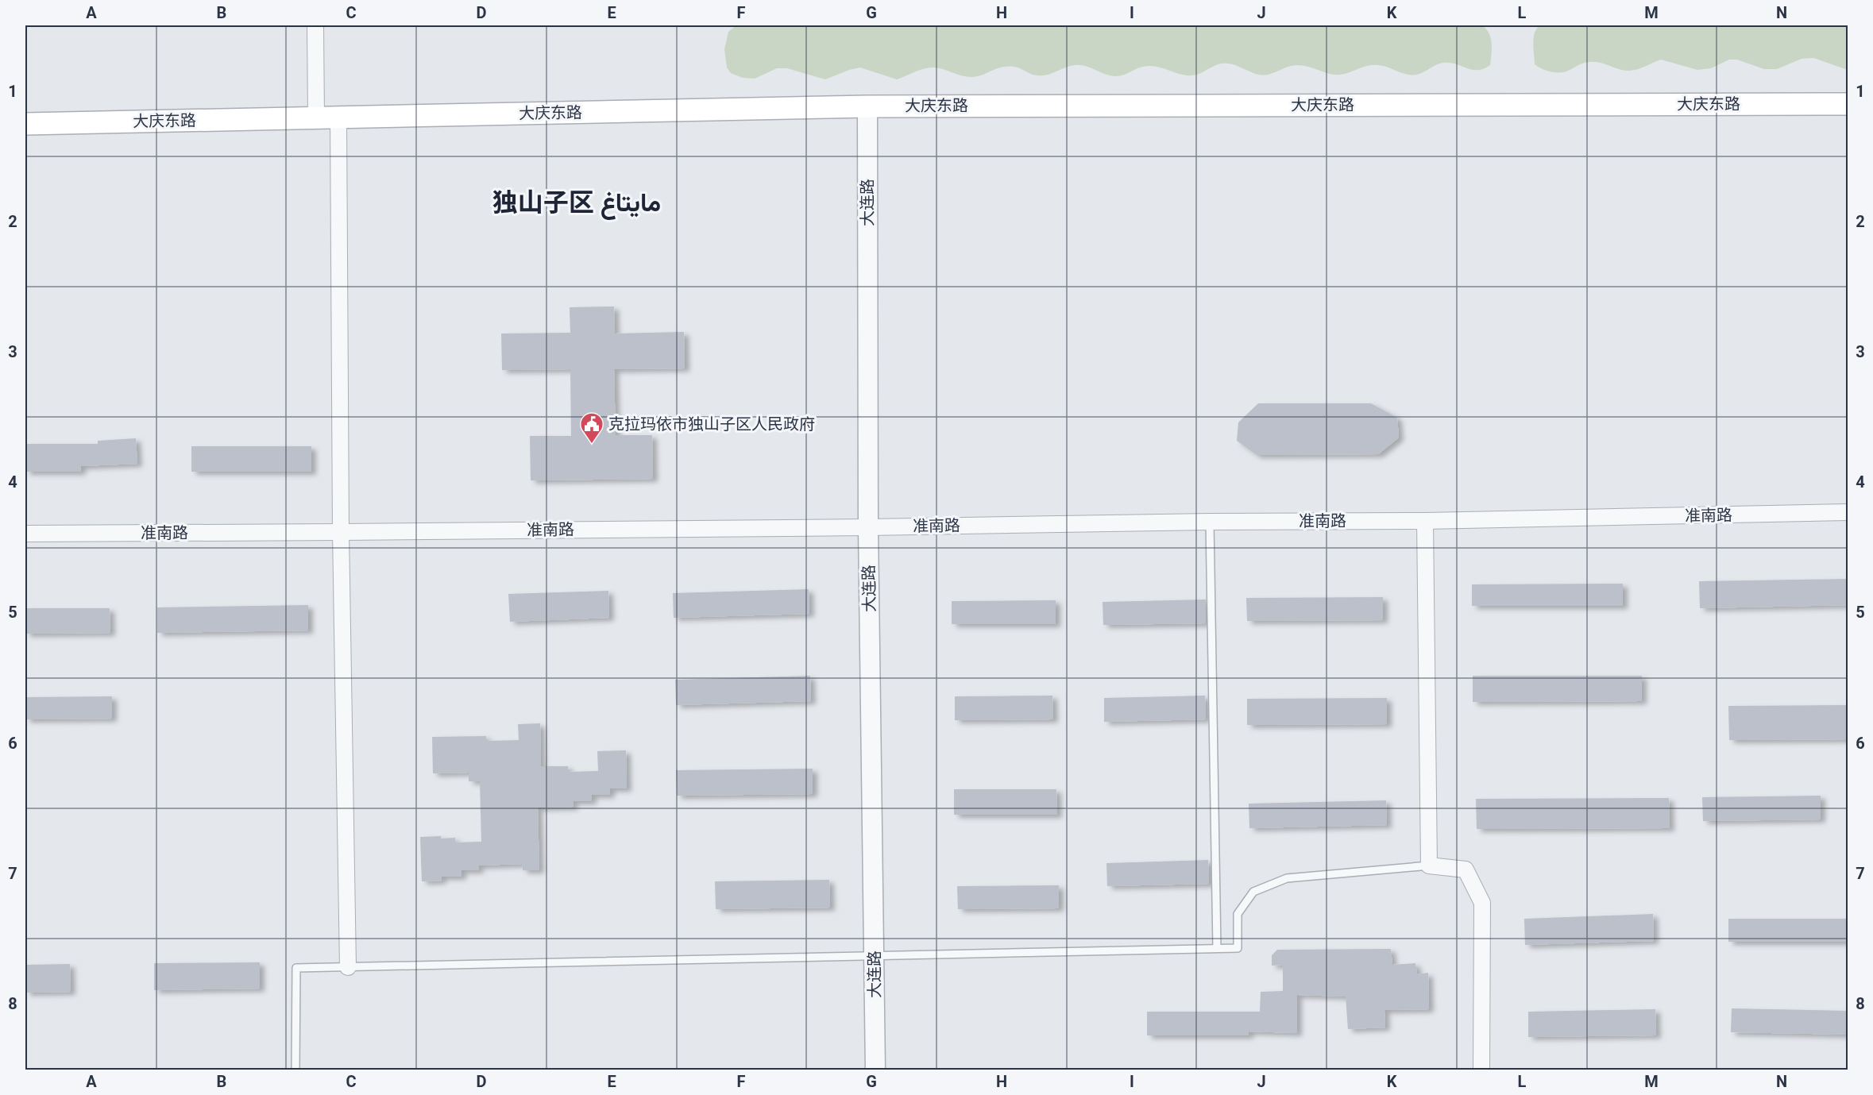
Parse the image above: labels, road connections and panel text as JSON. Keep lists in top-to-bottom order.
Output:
{
  "streets": {
    "main road": ["大庆东路"],
    "street": ["大连路", "准南路"]
  },
  "crossings": [
    ["大庆东路", "大连路"],
    ["大连路", "准南路"]
  ],
  "districts": ["独山子区 مايتاغ"],
  "places": {
    "public building": ["克拉玛依市独山子区人民政府"]
  },
  "grid": {
    "columns": [
      "A",
      "B",
      "C",
      "D",
      "E",
      "F",
      "G",
      "H",
      "I",
      "J",
      "K",
      "L",
      "M",
      "N"
    ],
    "rows": [
      "1",
      "2",
      "3",
      "4",
      "5",
      "6",
      "7",
      "8"
    ]
  }
}
